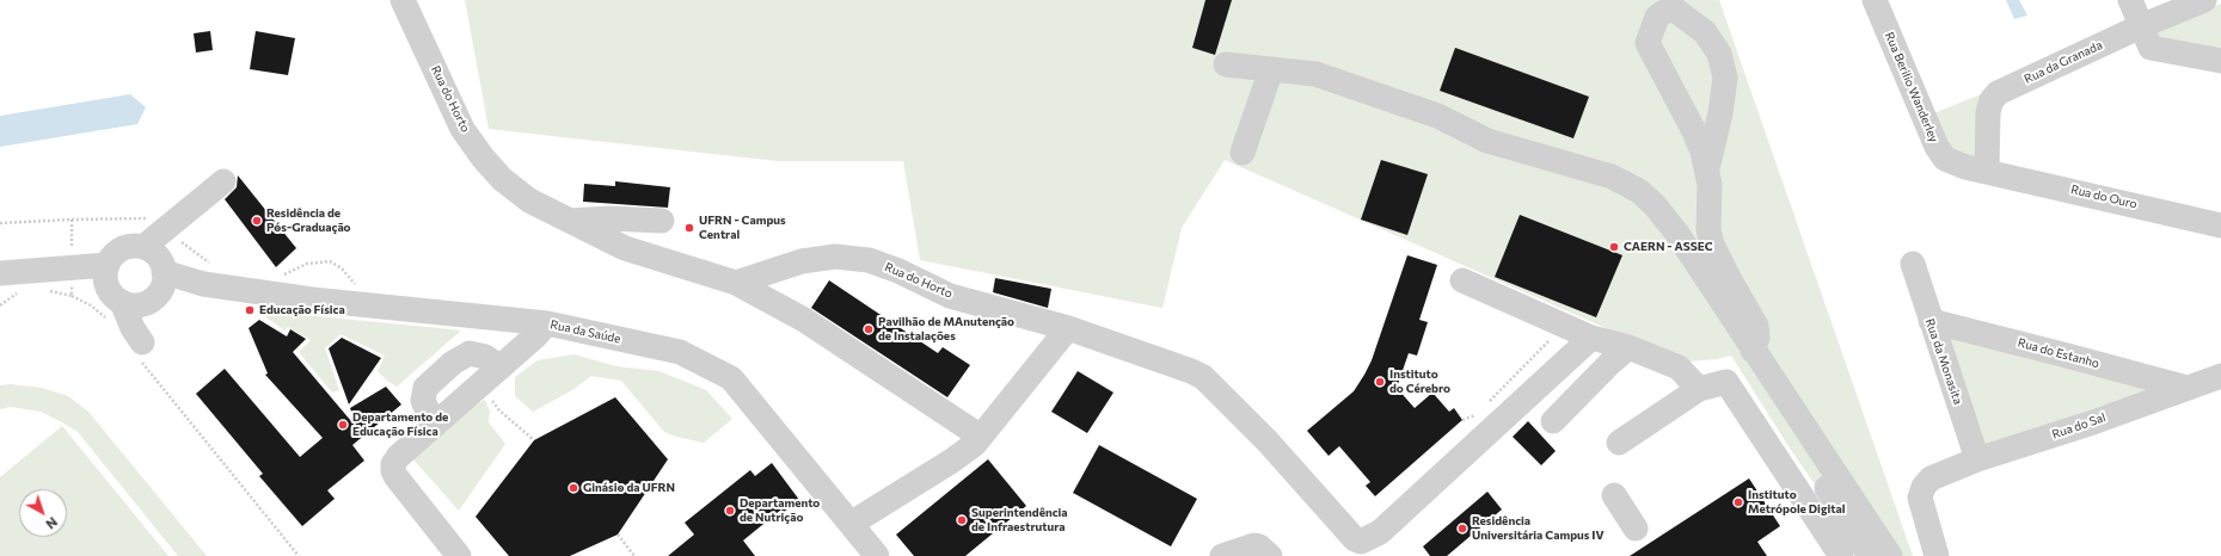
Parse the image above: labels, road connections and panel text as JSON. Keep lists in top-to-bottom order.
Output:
{
  "streets": {
    "street": [
      "Rua da Granada",
      "Rua Berilio Wanderley",
      "Rua do Horto",
      "Rua do Ouro",
      "Rua da Saúde",
      "Rua do Estanho",
      "Rua da Monasita",
      "Rua do Sal"
    ]
  },
  "crossings": [
    ["Rua da Granada", "Rua Berilio Wanderley"],
    ["Rua da Granada", "Rua do Ouro"],
    ["Rua Berilio Wanderley", "Rua do Ouro"],
    ["Rua do Estanho", "Rua da Monasita"],
    ["Rua do Estanho", "Rua do Sal"],
    ["Rua da Monasita", "Rua do Sal"]
  ],
  "places": [
    "Residência de Pós-Graduação",
    "UFRN - Campus Central",
    "CAERN - ASSEC",
    "Educação Física",
    "Pavilhão de MAnutenção de Instalações",
    "Instituto do Cérebro",
    "Departamento de Educação Física",
    "Ginásio da UFRN",
    "Instituto Metrópole Digital",
    "Departamento de Nutrição",
    "Superintendência de Infraestrutura",
    "Residência Universitária Campus IV"
  ],
  "north": "bottom right"
}
